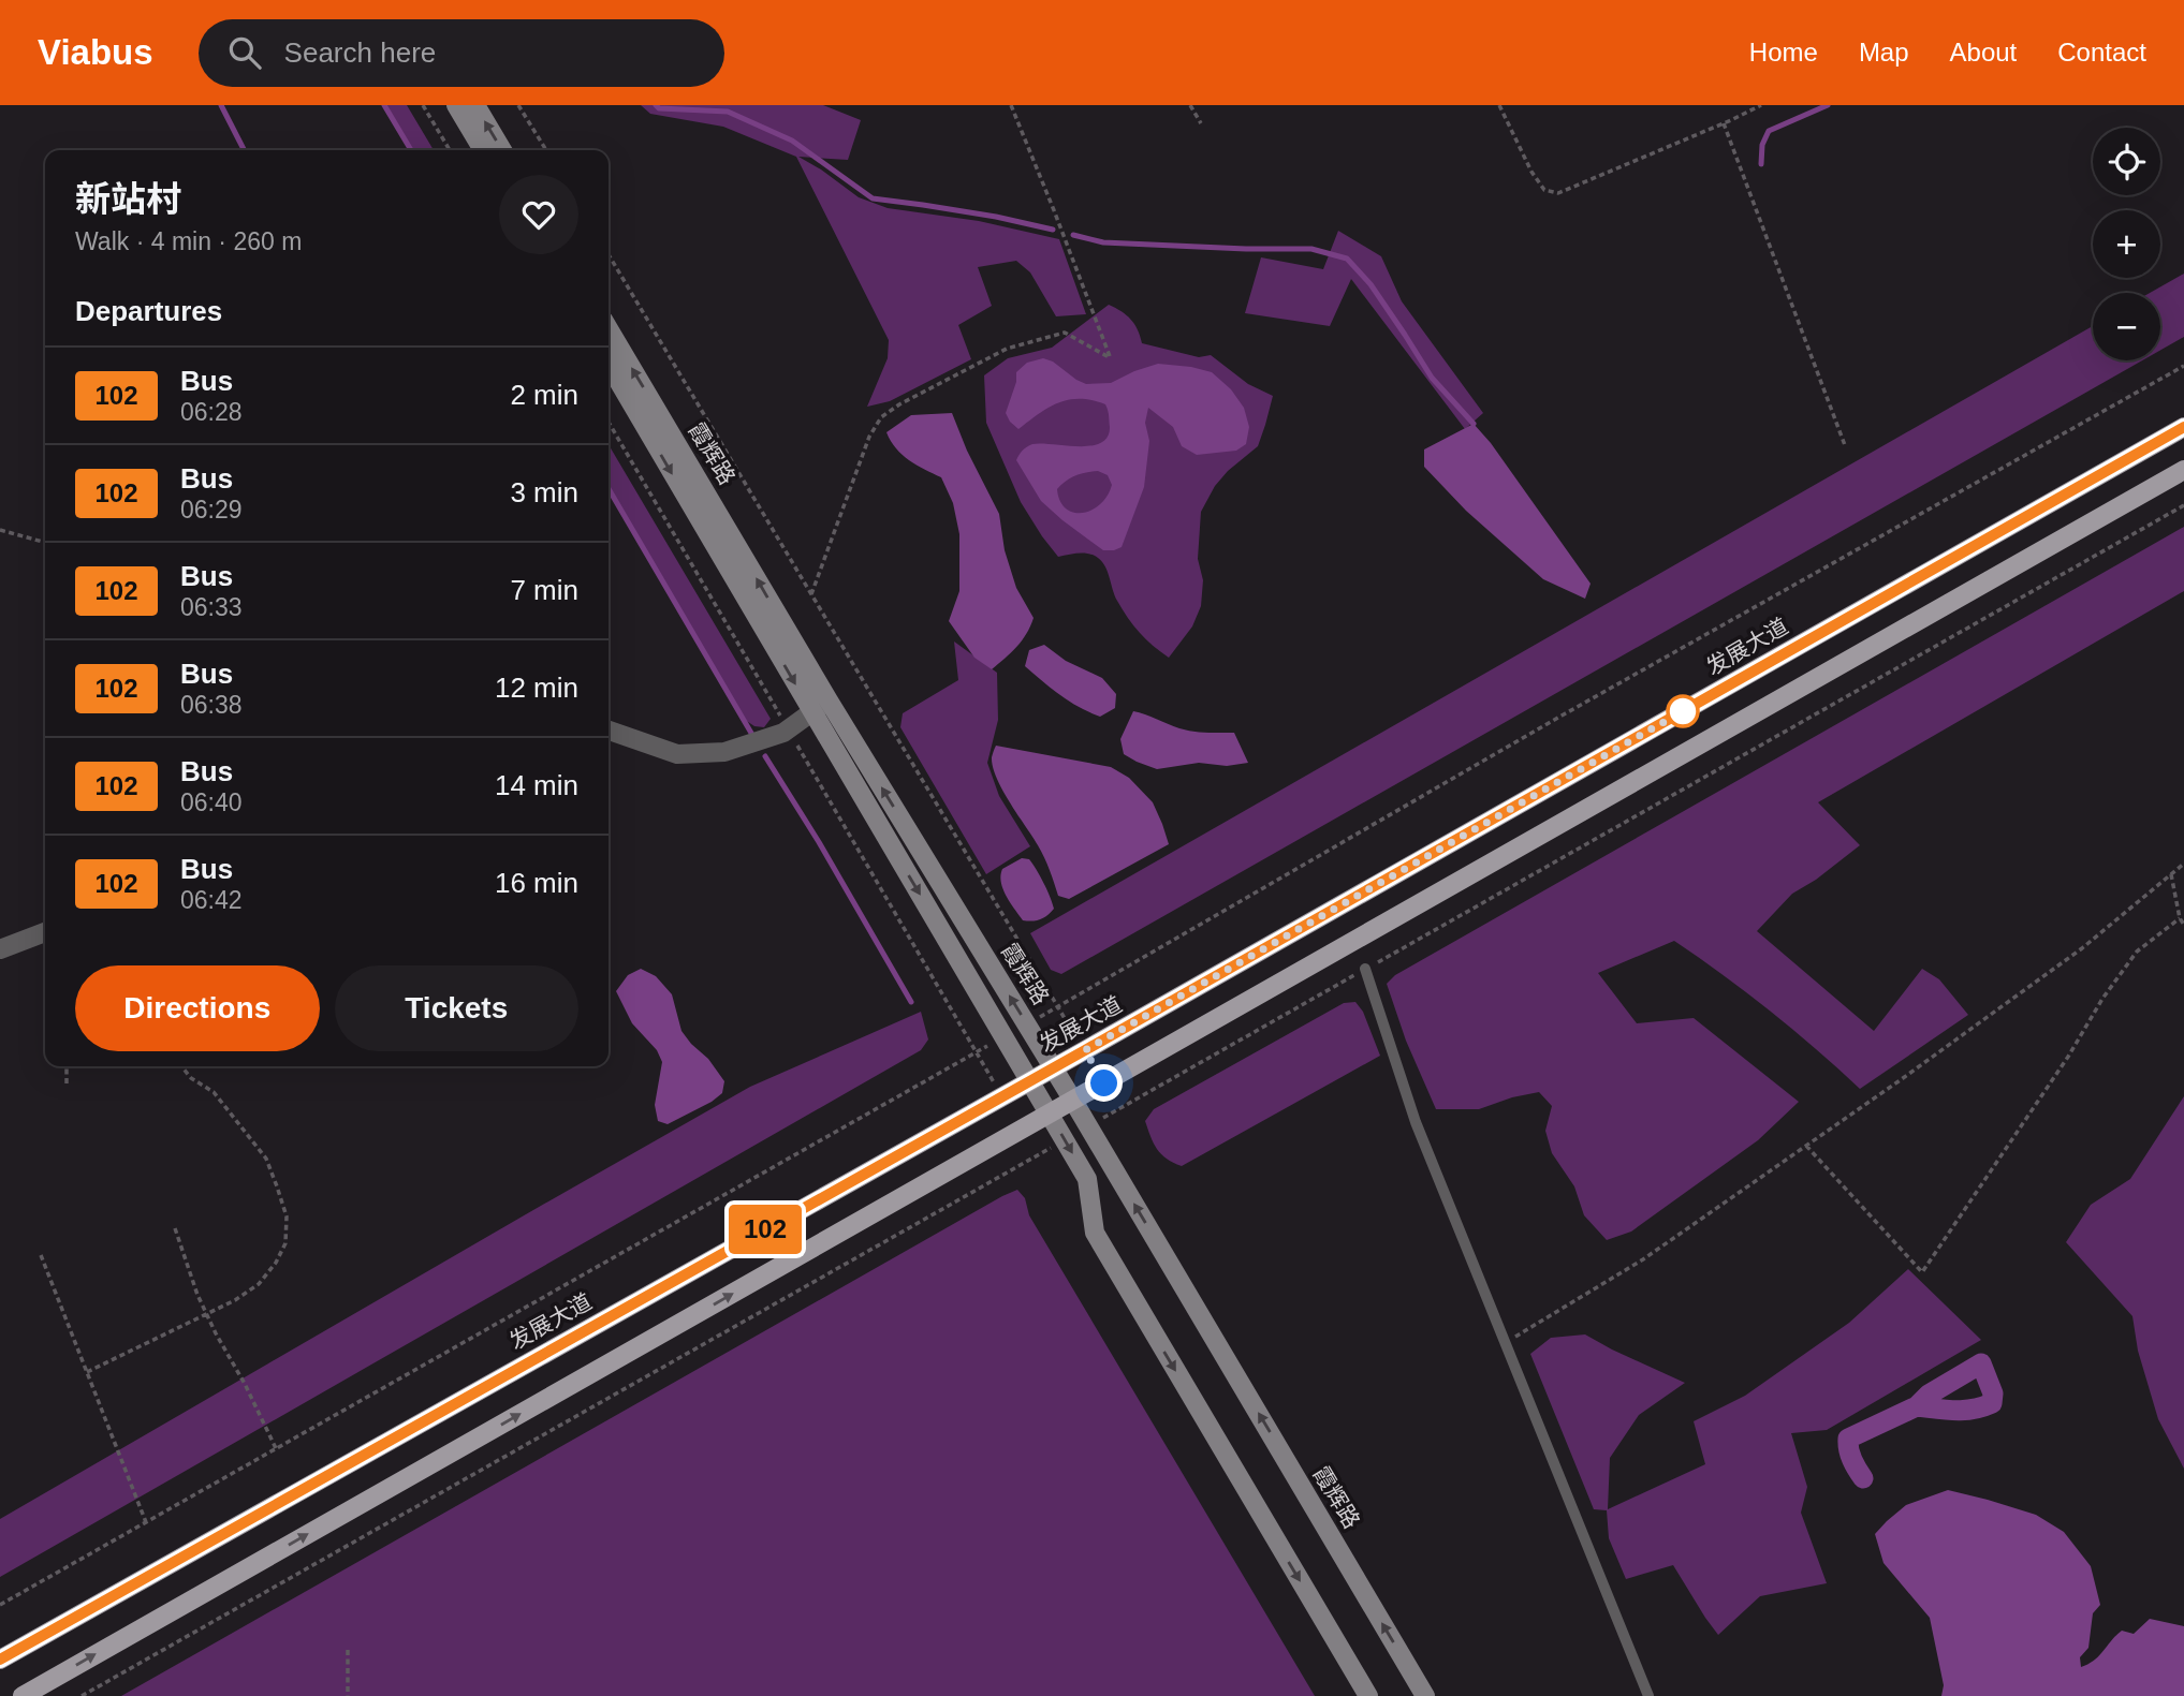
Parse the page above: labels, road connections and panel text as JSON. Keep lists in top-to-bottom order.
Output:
{
  "streets": {
    "main road": ["发展大道"],
    "street": ["霞辉路"]
  },
  "crossings": [
    ["霞辉路", "发展大道"]
  ],
  "lines": ["bus line 102"],
  "page": {
    "header": "Viabus",
    "search": "Search here",
    "nav": [
      "Home",
      "Map",
      "About",
      "Contact"
    ],
    "on_map": "102",
    "map_buttons": ["+", "−"],
    "heading": [
      ["新站村", "Walk · 4 min · 260 m"],
      "Departures"
    ],
    "list": [
      {
        "mark": "102",
        "name": "Bus",
        "note": "06:28",
        "value": "2 min"
      },
      {
        "mark": "102",
        "name": "Bus",
        "note": "06:29",
        "value": "3 min"
      },
      {
        "mark": "102",
        "name": "Bus",
        "note": "06:33",
        "value": "7 min"
      },
      {
        "mark": "102",
        "name": "Bus",
        "note": "06:38",
        "value": "12 min"
      },
      {
        "mark": "102",
        "name": "Bus",
        "note": "06:40",
        "value": "14 min"
      },
      {
        "mark": "102",
        "name": "Bus",
        "note": "06:42",
        "value": "16 min"
      }
    ],
    "buttons": ["Directions", "Tickets"]
  }
}
